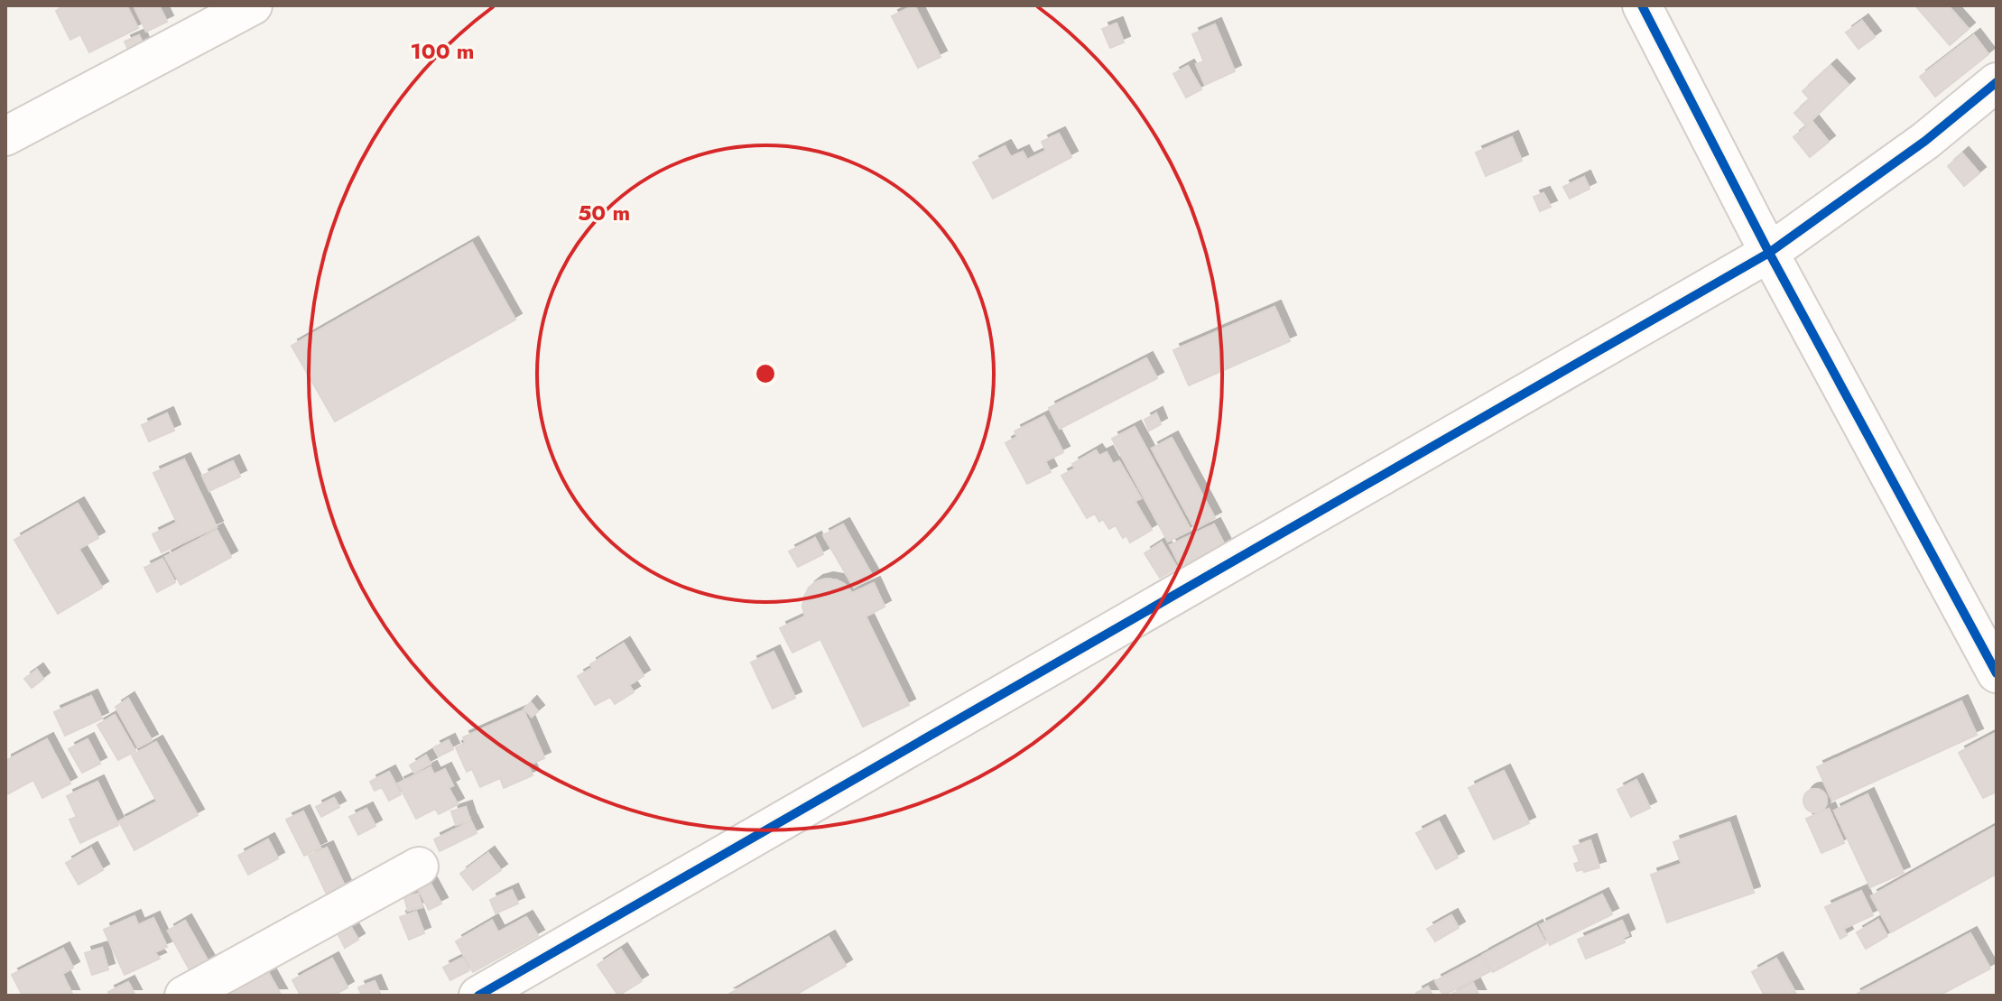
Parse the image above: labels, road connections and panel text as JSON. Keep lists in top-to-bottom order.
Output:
{
  "rings": ["100 m", "50 m"]
}
